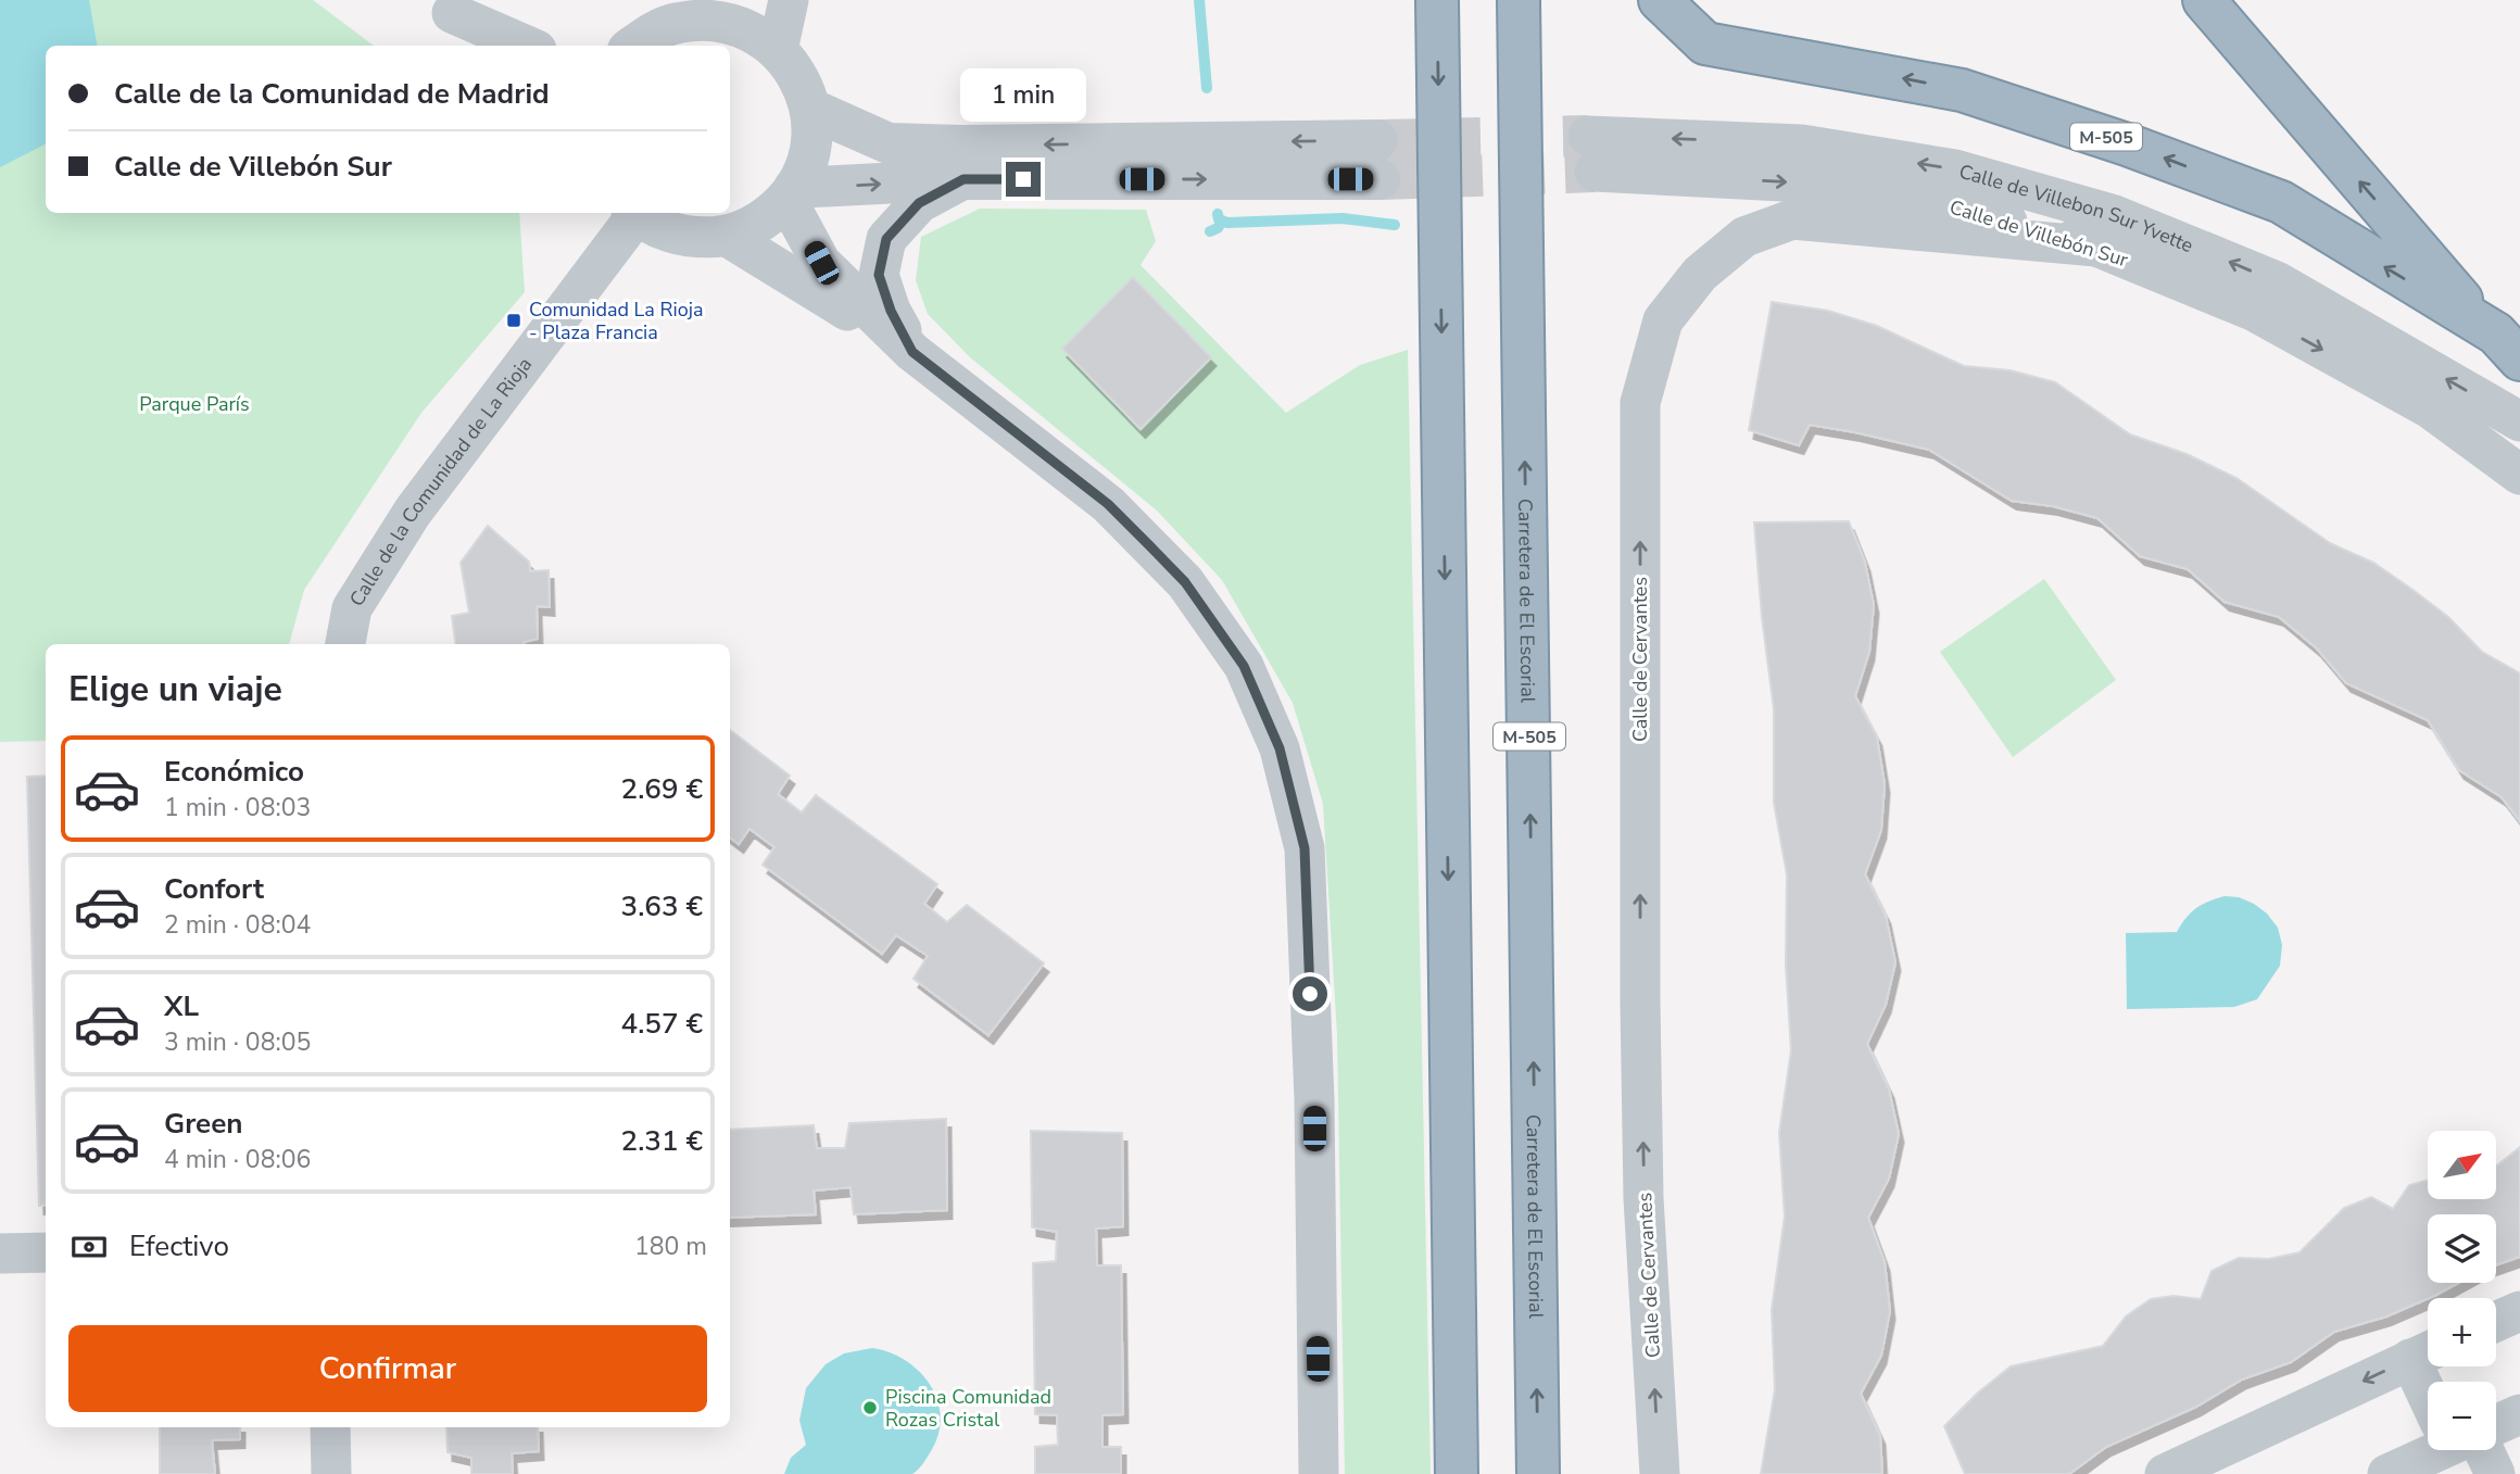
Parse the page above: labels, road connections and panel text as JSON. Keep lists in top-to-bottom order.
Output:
{
  "streets": {
    "highway": ["M-505", "Carretera de El Escorial"],
    "street": [
      "Calle de Villebon Sur Yvette",
      "Calle de Villebón Sur",
      "Calle de la Comunidad de La Rioja",
      "Calle de Cervantes"
    ]
  },
  "crossings": [
    ["Calle de Villebon Sur Yvette", "Calle de Villebón Sur"],
    ["Calle de Villebón Sur", "Calle de Cervantes"]
  ],
  "one_way": ["Calle de Villebon Sur Yvette", "Calle de Villebón Sur"],
  "parks": ["Parque París"],
  "places": {
    "transit": ["Comunidad La Rioja - Plaza Francia"],
    "other": ["Piscina Comunidad Rozas Cristal"]
  },
  "north": "top right",
  "page": {
    "banner": ["Calle de la Comunidad de Madrid", "Calle de Villebón Sur"],
    "bubble": "1 min",
    "heading": "Elige un viaje",
    "list": [
      {
        "name": "Económico",
        "note": "1 min · 08:03",
        "value": "2.69 €"
      },
      {
        "name": "Confort",
        "note": "2 min · 08:04",
        "value": "3.63 €"
      },
      {
        "name": "XL",
        "note": "3 min · 08:05",
        "value": "4.57 €"
      },
      {
        "name": "Green",
        "note": "4 min · 08:06",
        "value": "2.31 €"
      }
    ],
    "map_buttons": ["+", "−"],
    "pay": ["Efectivo", "180 m"],
    "buttons": "Confirmar"
  }
}
